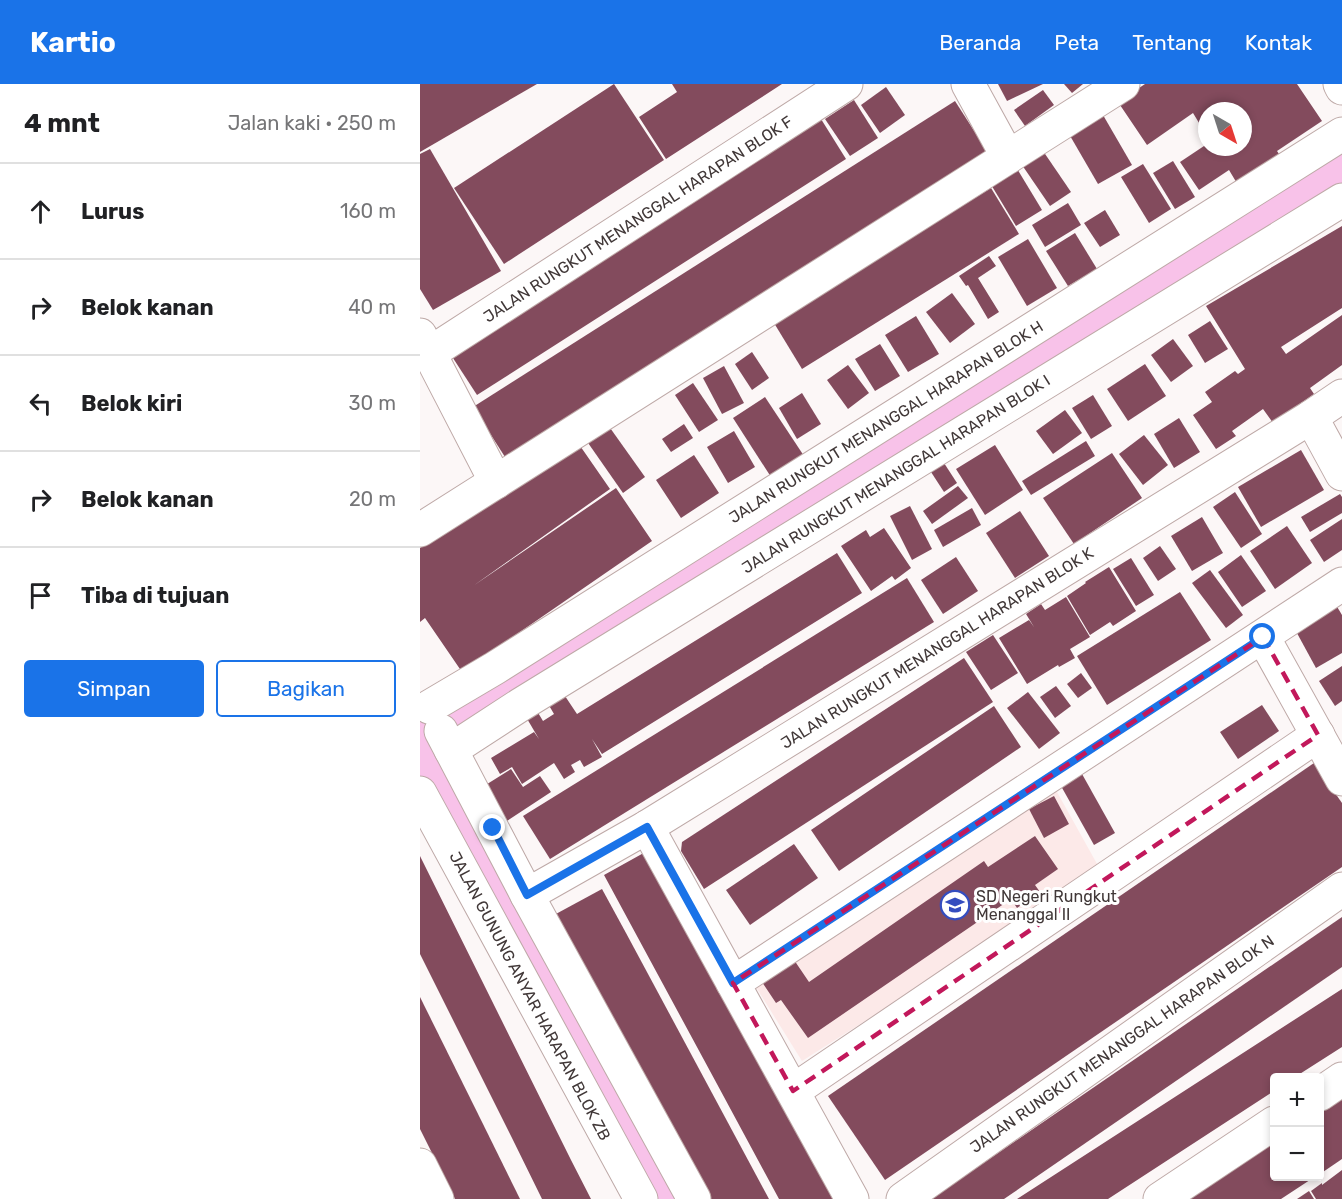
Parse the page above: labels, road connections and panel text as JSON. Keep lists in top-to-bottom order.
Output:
{
  "streets": {
    "street": [
      "JALAN RUNGKUT MENANGGAL HARAPAN BLOK F",
      "JALAN RUNGKUT MENANGGAL HARAPAN BLOK H",
      "JALAN RUNGKUT MENANGGAL HARAPAN BLOK I",
      "JALAN RUNGKUT MENANGGAL HARAPAN BLOK K",
      "JALAN GUNUNG ANYAR HARAPAN BLOK ZB",
      "JALAN RUNGKUT MENANGGAL HARAPAN BLOK N"
    ]
  },
  "crossings": [
    ["JALAN RUNGKUT MENANGGAL HARAPAN BLOK H", "JALAN RUNGKUT MENANGGAL HARAPAN BLOK I"]
  ],
  "places": {
    "school or university": ["SD Negeri Rungkut Menanggal II"]
  },
  "north": "bottom right",
  "page": {
    "header": "Kartio",
    "nav": [
      "Beranda",
      "Peta",
      "Tentang",
      "Kontak"
    ],
    "heading": ["4 mnt", "Jalan kaki · 250 m"],
    "list": [
      ["Lurus", "160 m"],
      ["Belok kanan", "40 m"],
      ["Belok kiri", "30 m"],
      ["Belok kanan", "20 m"],
      "Tiba di tujuan"
    ],
    "buttons": ["Simpan", "Bagikan"],
    "map_buttons": ["+", "−"]
  }
}
